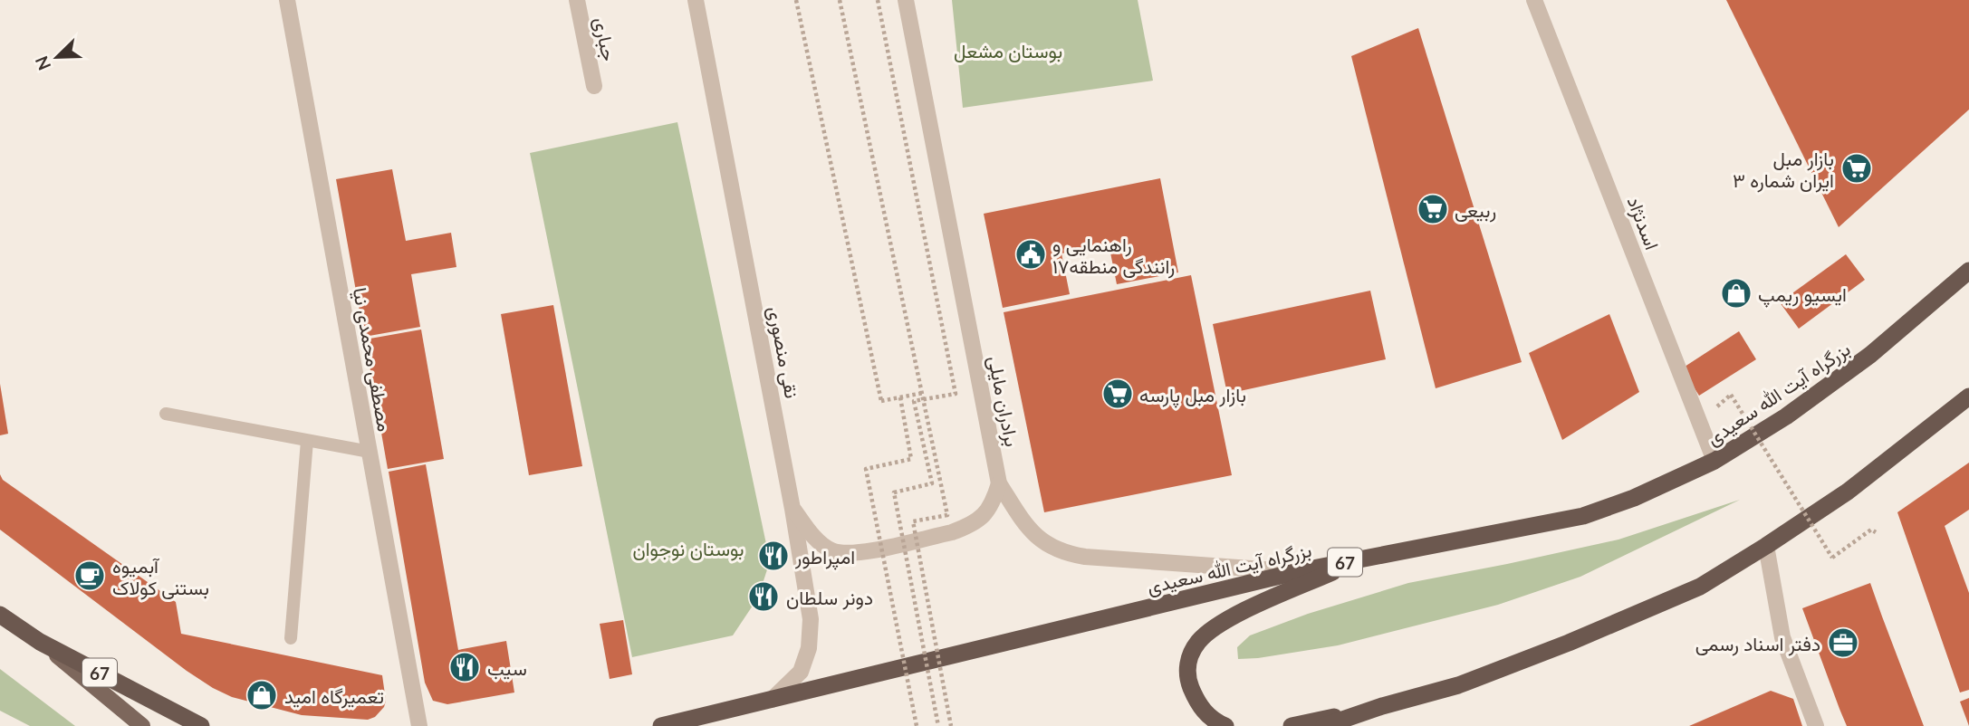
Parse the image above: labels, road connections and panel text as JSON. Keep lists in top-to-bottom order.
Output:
{
  "streets": {
    "highway": ["بزرگراه آیت الله سعیدی", "67"],
    "street": [
      "جباری",
      "اسدنژاد",
      "نقی منصوری",
      "مصطفی محمدی نیا",
      "برادران مایلی"
    ]
  },
  "crossings": [
    ["اسدنژاد", "بزرگراه آیت الله سعیدی"],
    ["نقی منصوری", "بزرگراه آیت الله سعیدی"],
    ["بزرگراه آیت الله سعیدی", "برادران مایلی"]
  ],
  "parks": ["بوستان مشعل", "بوستان نوجوان"],
  "places": {
    "supermarket": ["بازار مبل ایران شماره ۳", "ربیعی", "بازار مبل پارسه"],
    "public building": ["راهنمایی و رانندگی منطقه۱۷"],
    "shop": ["ایسیو ریمپ", "تعمیرگاه امید"],
    "restaurant": ["امپراطور", "دونر سلطان", "سیب"],
    "cafe": ["آبمیوه بستنی کولاک"],
    "office": ["دفتر اسناد رسمی"]
  },
  "north": "bottom left"
}
